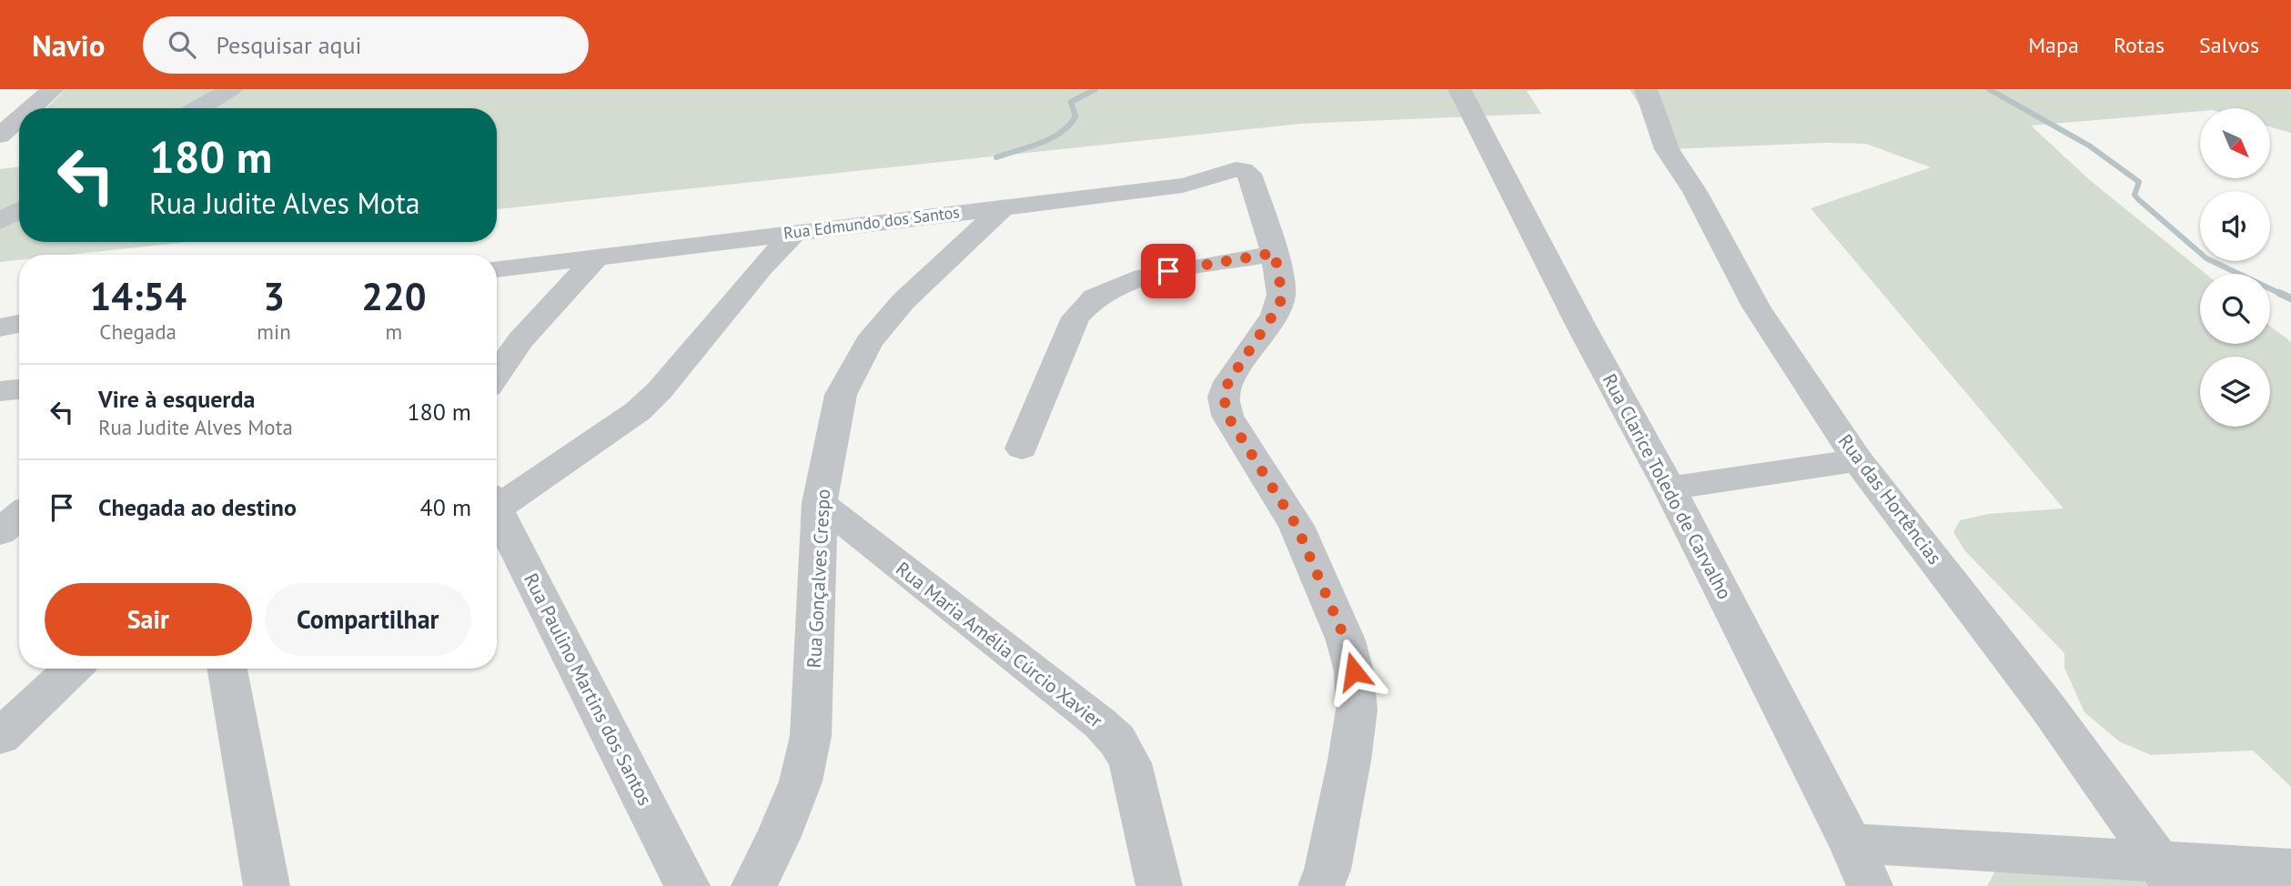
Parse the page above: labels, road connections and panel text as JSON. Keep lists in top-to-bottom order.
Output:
{
  "streets": {
    "street": [
      "Rua Edmundo dos Santos",
      "Rua Clarice Toledo de Carvalho",
      "Rua das Hortências",
      "Rua Gonçalves Crespo",
      "Rua Maria Amélia Cúrcio Xavier",
      "Rua Paulino Martins dos Santos"
    ]
  },
  "crossings": [
    ["Rua Edmundo dos Santos", "Rua Gonçalves Crespo"],
    ["Rua Gonçalves Crespo", "Rua Maria Amélia Cúrcio Xavier"]
  ],
  "north": "bottom right",
  "page": {
    "header": "Navio",
    "search": "Pesquisar aqui",
    "nav": ["Mapa", "Rotas", "Salvos"],
    "turn": ["180 m", "Rua Judite Alves Mota"],
    "eta": [
      "14:54",
      "Chegada",
      "3",
      "min",
      "220",
      "m"
    ],
    "list": [
      {
        "name": "Vire à esquerda",
        "note": "Rua Judite Alves Mota",
        "value": "180 m"
      },
      {
        "name": "Chegada ao destino",
        "value": "40 m"
      }
    ],
    "buttons": ["Sair", "Compartilhar"]
  }
}
